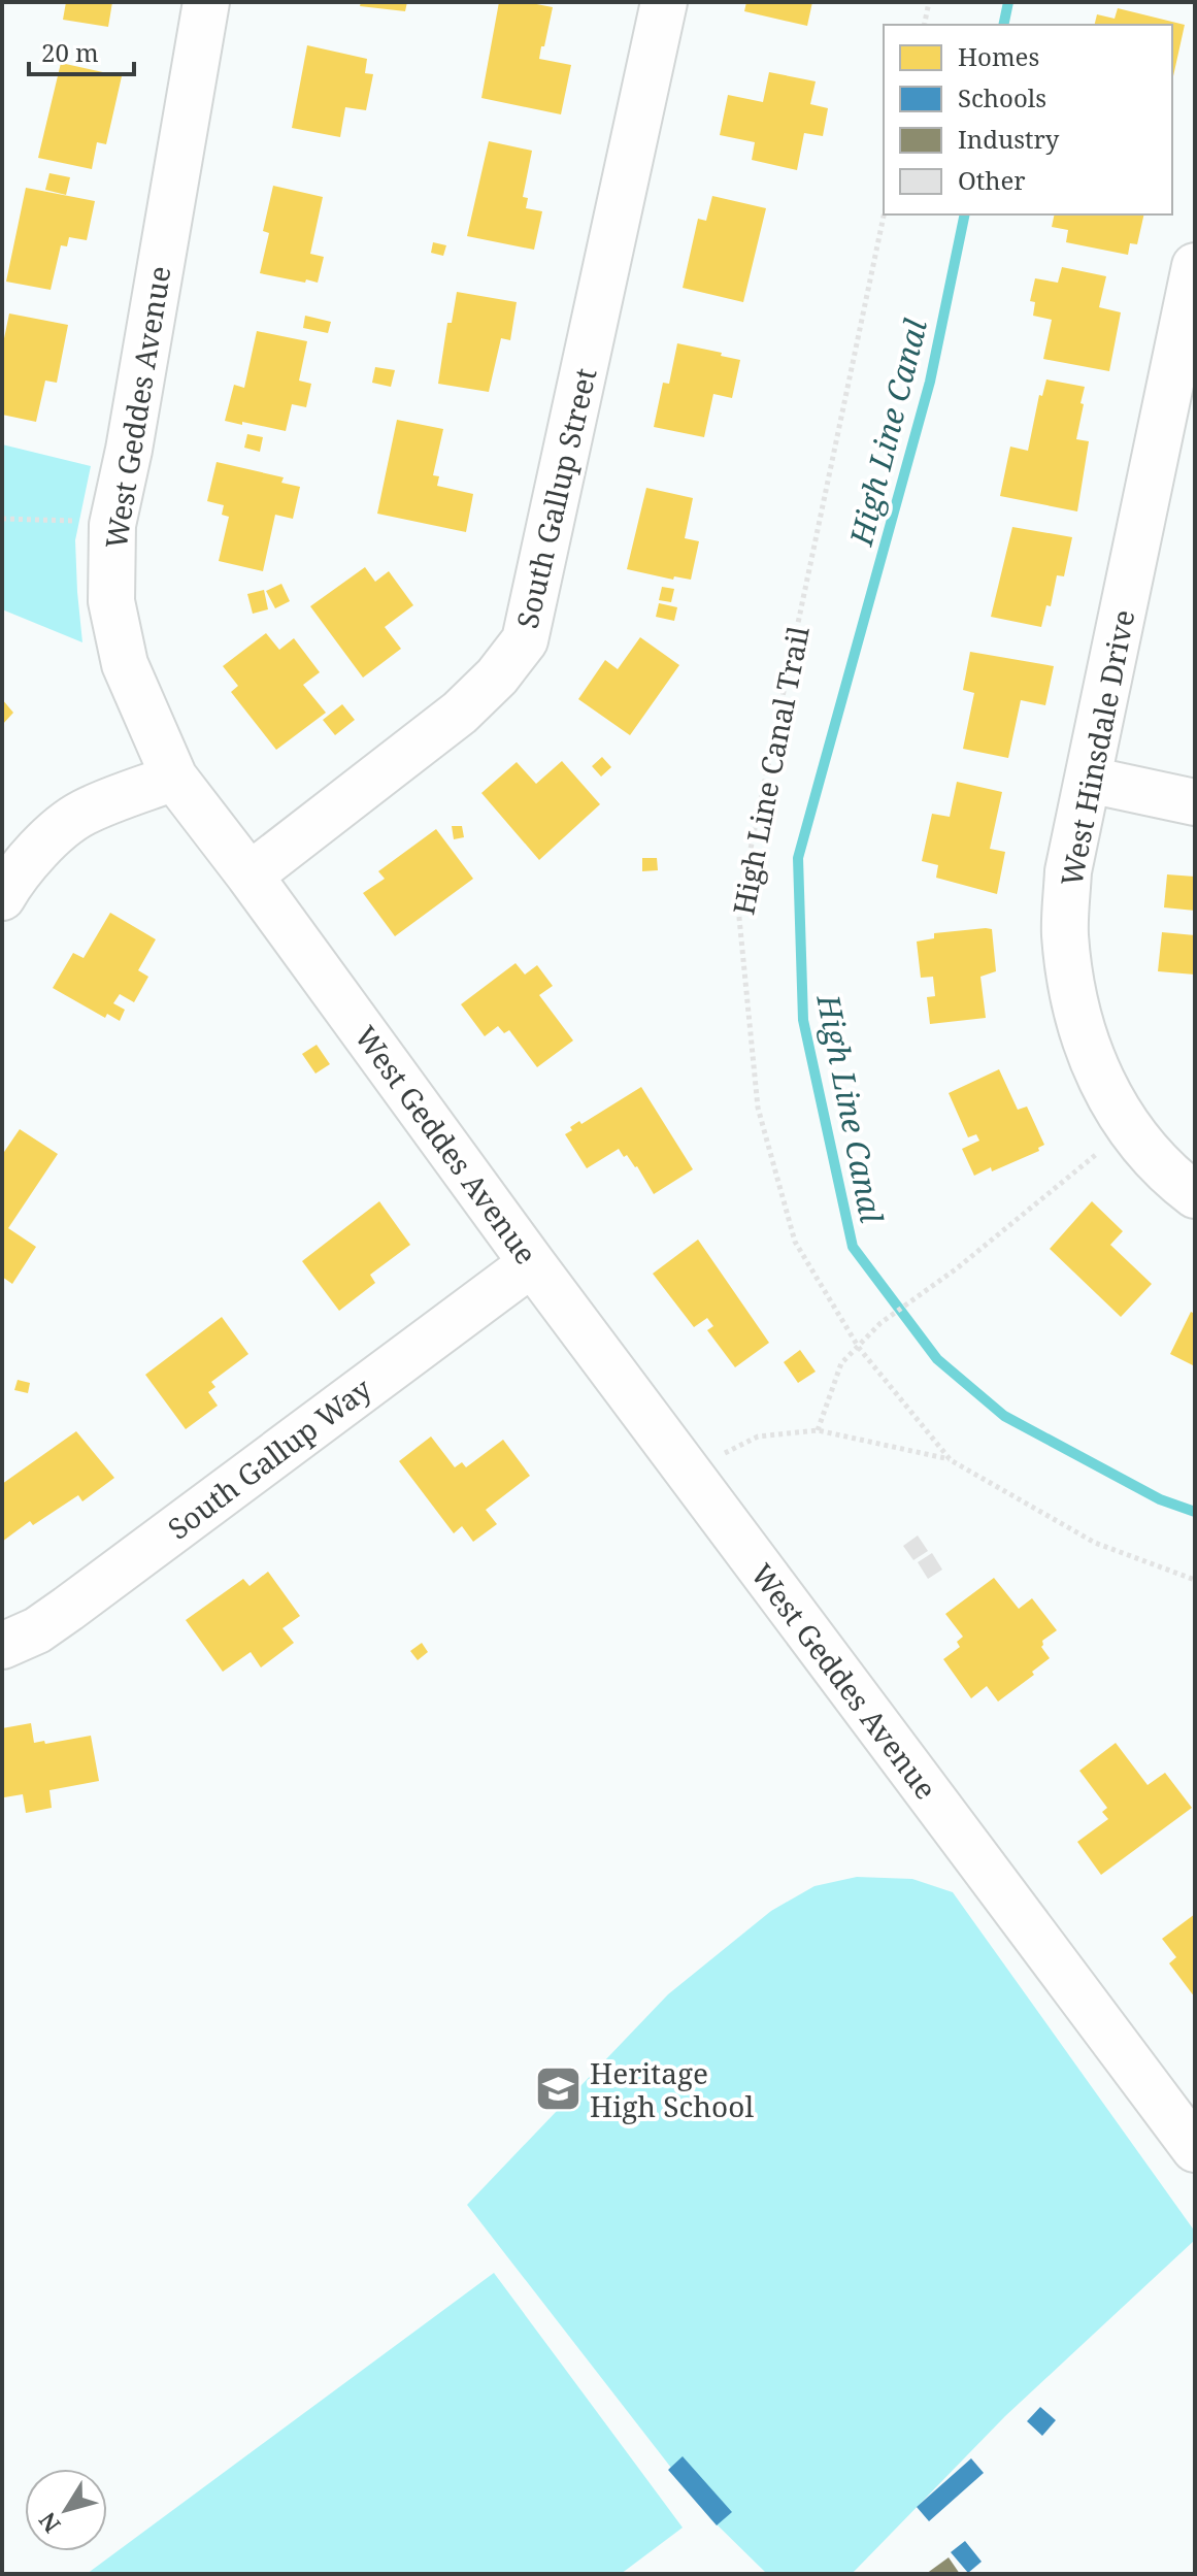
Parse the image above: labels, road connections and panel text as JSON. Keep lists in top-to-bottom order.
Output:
{
  "streets": {
    "street": [
      "West Geddes Avenue",
      "South Gallup Street",
      "West Hinsdale Drive",
      "South Gallup Way"
    ],
    "path": ["High Line Canal Trail"]
  },
  "crossings": [
    ["West Geddes Avenue", "South Gallup Street"],
    ["West Geddes Avenue", "South Gallup Way"]
  ],
  "water": ["High Line Canal"],
  "places": {
    "school or university": ["Heritage High School"]
  },
  "legend": [
    "Homes",
    "Schools",
    "Industry",
    "Other"
  ],
  "scale_bar": "20 m",
  "north": "bottom left"
}
